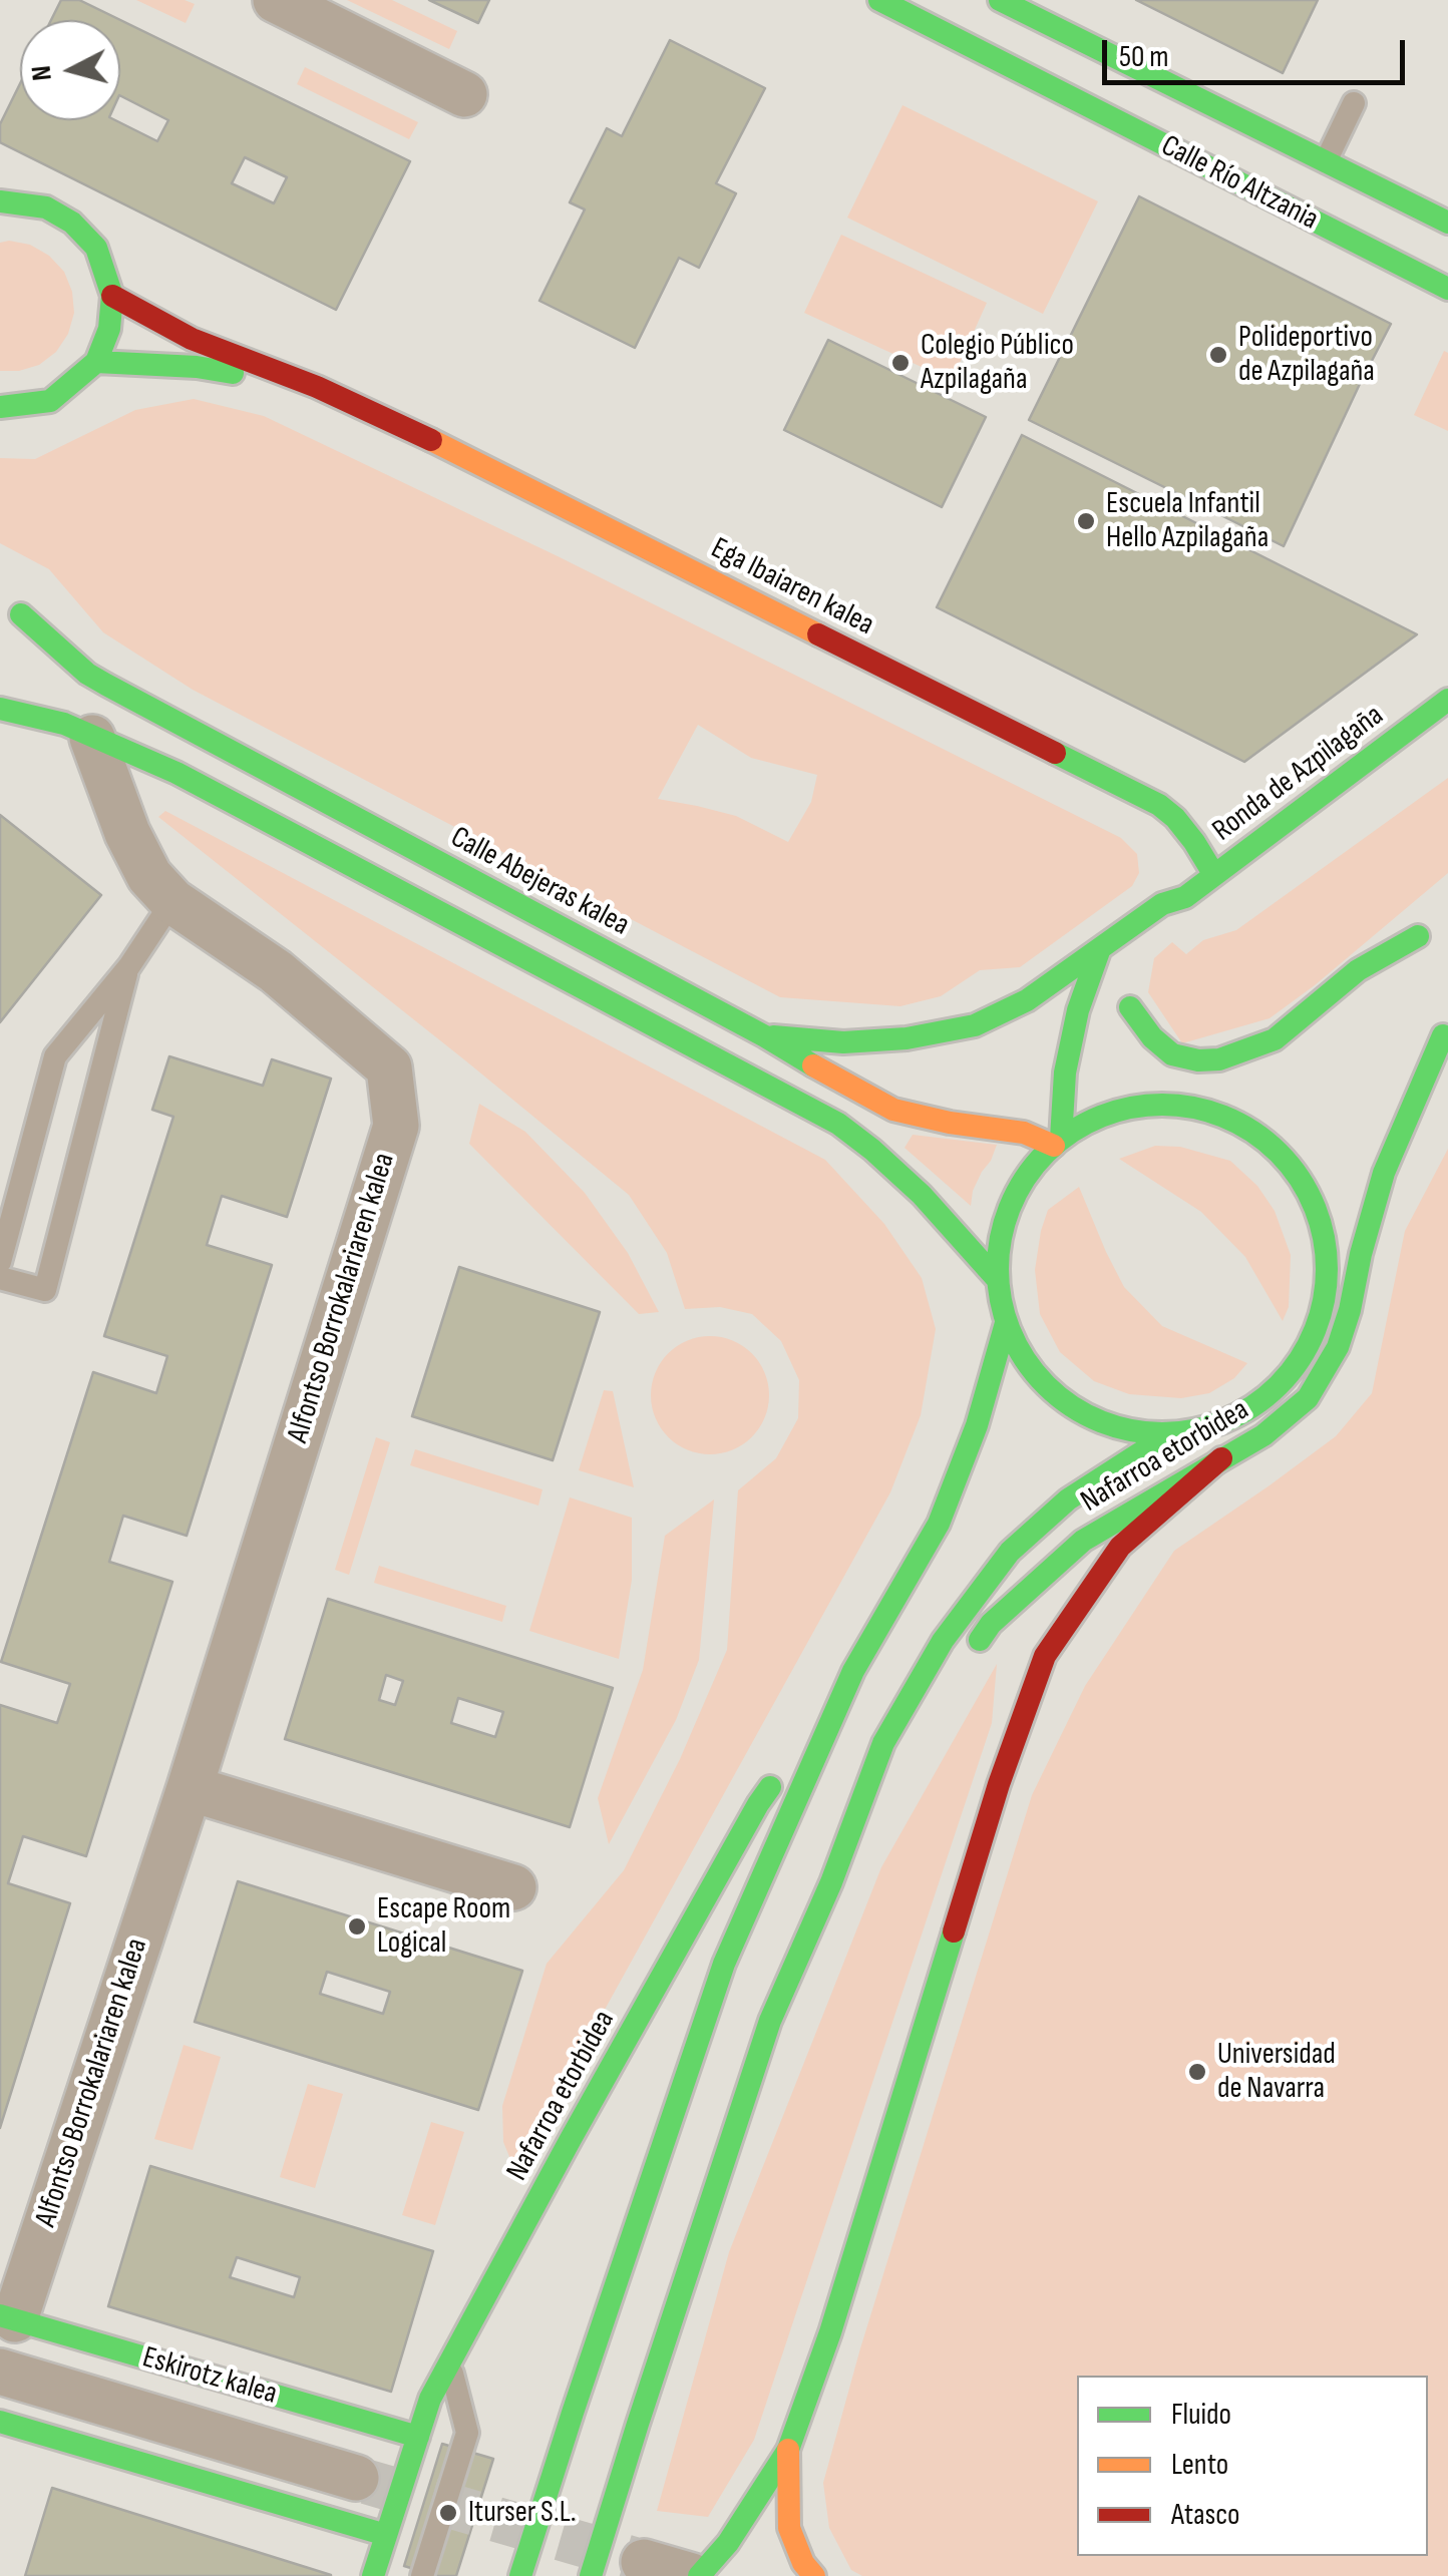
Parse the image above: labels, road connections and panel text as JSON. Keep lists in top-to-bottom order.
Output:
{
  "streets": {
    "main road": [
      "Calle Río Altzania",
      "Ega Ibaiaren kalea",
      "Ronda de Azpilagaña",
      "Calle Abejeras kalea",
      "Nafarroa etorbidea",
      "Eskirotz kalea"
    ],
    "street": ["Alfontso Borrokalariaren kalea"]
  },
  "crossings": [
    ["Ega Ibaiaren kalea", "Ronda de Azpilagaña"],
    ["Ronda de Azpilagaña", "Calle Abejeras kalea"],
    ["Calle Abejeras kalea", "Nafarroa etorbidea"],
    ["Alfontso Borrokalariaren kalea", "Eskirotz kalea"],
    ["Nafarroa etorbidea", "Eskirotz kalea"]
  ],
  "places": [
    "Polideportivo de Azpilagaña",
    "Colegio Público Azpilagaña",
    "Escuela Infantil Hello Azpilagaña",
    "Escape Room Logical",
    "Universidad de Navarra",
    "Iturser S.L."
  ],
  "legend": ["Fluido", "Lento", "Atasco"],
  "scale_bar": "50 m",
  "north": "left"
}
